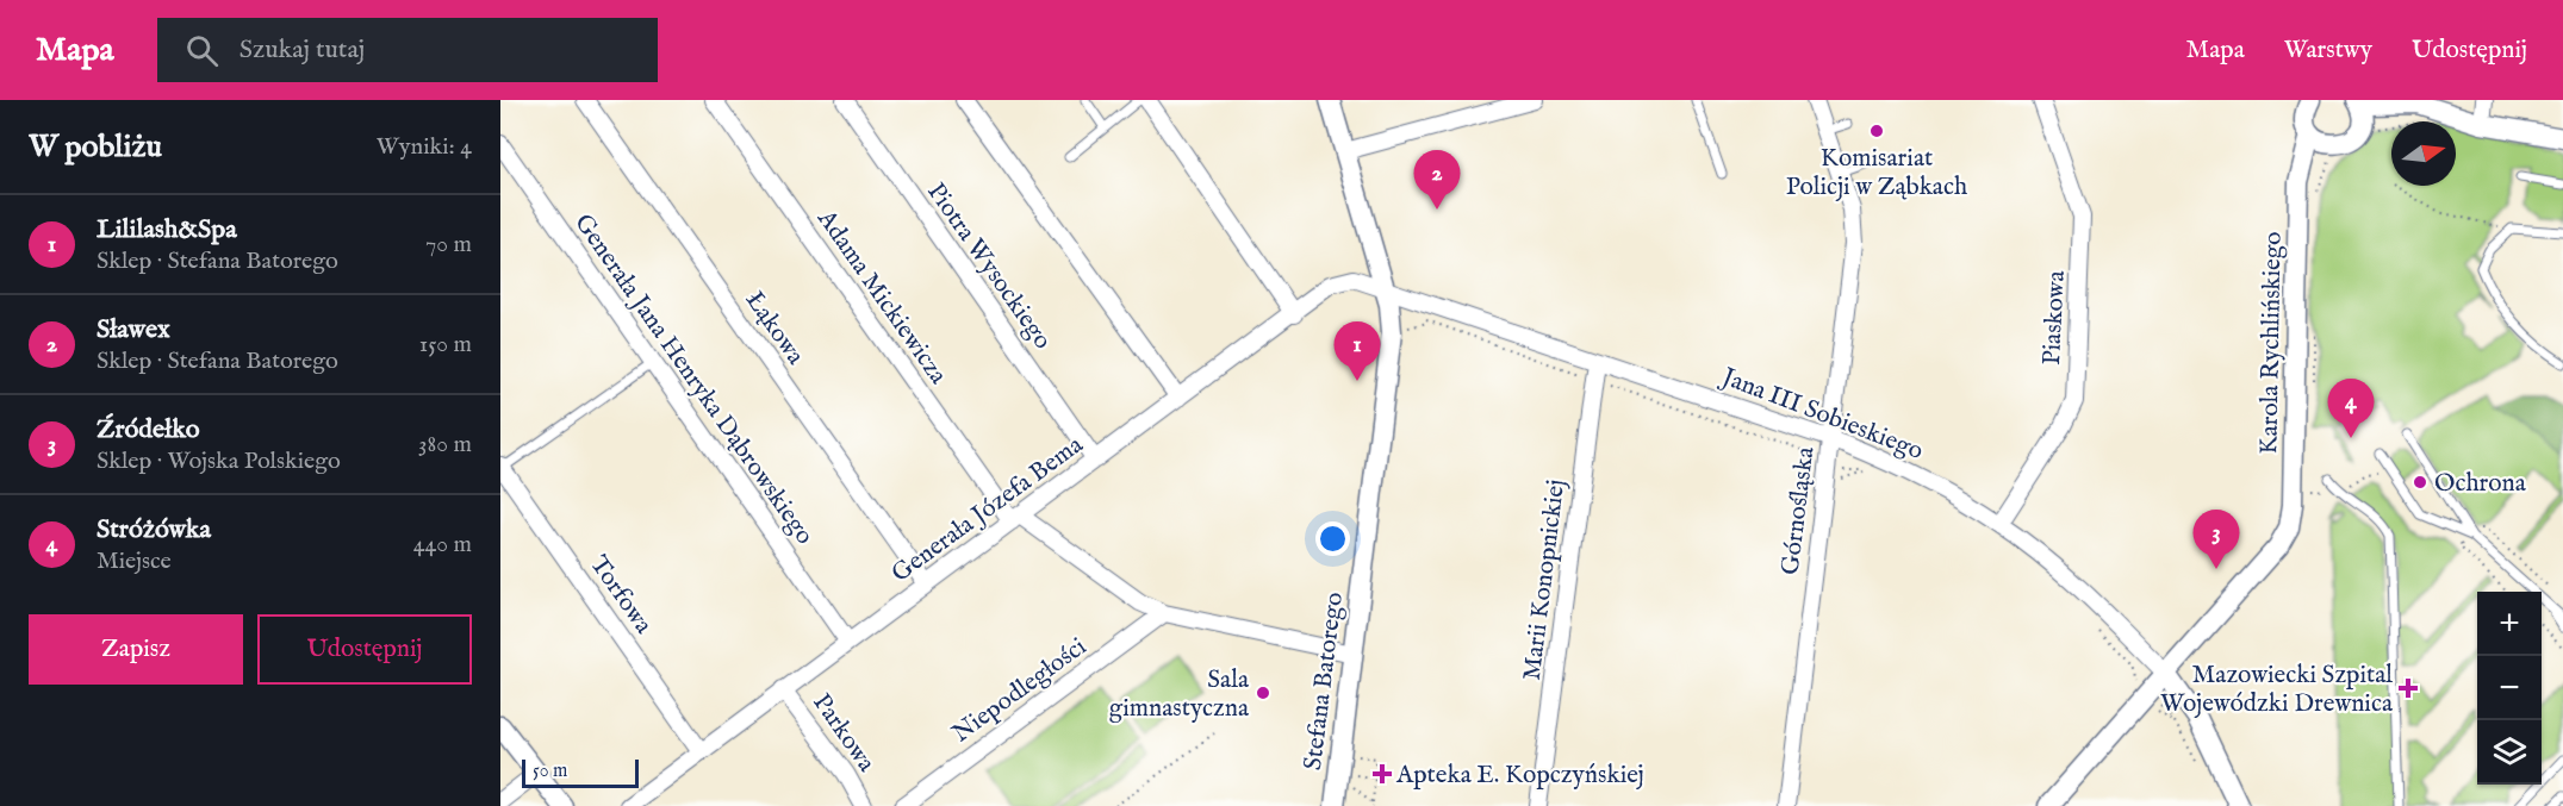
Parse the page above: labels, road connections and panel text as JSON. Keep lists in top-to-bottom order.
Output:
{
  "streets": {
    "street": [
      "Piotra Wysockiego",
      "Adama Mickiewicza",
      "Piaskowa",
      "Łąkowa",
      "Karola Rychlińskiego",
      "Generała Jana Henryka Dąbrowskiego",
      "Jana III Sobieskiego",
      "Generała Józefa Bema",
      "Górnośląska",
      "Marii Konopnickiej",
      "Torfowa",
      "Stefana Batorego",
      "Niepodległości",
      "Parkowa"
    ]
  },
  "crossings": [
    ["Piotra Wysockiego", "Generała Józefa Bema"],
    ["Adama Mickiewicza", "Generała Józefa Bema"],
    ["Adama Mickiewicza", "Stefana Batorego"],
    ["Adama Mickiewicza", "Niepodległości"],
    ["Piaskowa", "Jana III Sobieskiego"],
    ["Łąkowa", "Generała Józefa Bema"],
    ["Karola Rychlińskiego", "Jana III Sobieskiego"],
    ["Generała Jana Henryka Dąbrowskiego", "Generała Józefa Bema"],
    ["Jana III Sobieskiego", "Generała Józefa Bema"],
    ["Jana III Sobieskiego", "Górnośląska"],
    ["Jana III Sobieskiego", "Marii Konopnickiej"],
    ["Jana III Sobieskiego", "Stefana Batorego"],
    ["Generała Józefa Bema", "Torfowa"],
    ["Generała Józefa Bema", "Stefana Batorego"],
    ["Generała Józefa Bema", "Parkowa"]
  ],
  "places": {
    "other": ["Komisariat Policji w Ząbkach", "Ochrona", "Sala gimnastyczna"],
    "health": ["Mazowiecki Szpital Wojewódzki Drewnica", "Apteka E. Kopczyńskiej"]
  },
  "scale_bar": "50 m",
  "north": "right",
  "page": {
    "header": "Mapa",
    "search": "Szukaj tutaj",
    "nav": ["Mapa", "Warstwy", "Udostępnij"],
    "heading": ["W pobliżu", "Wyniki: 4"],
    "pins": [
      "2",
      "1",
      "4",
      "3"
    ],
    "list": [
      {
        "mark": "1",
        "name": "Lililash&Spa",
        "note": "Sklep · Stefana Batorego",
        "value": "70 m"
      },
      {
        "mark": "2",
        "name": "Sławex",
        "note": "Sklep · Stefana Batorego",
        "value": "150 m"
      },
      {
        "mark": "3",
        "name": "Źródełko",
        "note": "Sklep · Wojska Polskiego",
        "value": "380 m"
      },
      {
        "mark": "4",
        "name": "Stróżówka",
        "note": "Miejsce",
        "value": "440 m"
      }
    ],
    "map_buttons": ["+", "−"],
    "buttons": ["Zapisz", "Udostępnij"],
    "scale": "50 m"
  }
}
